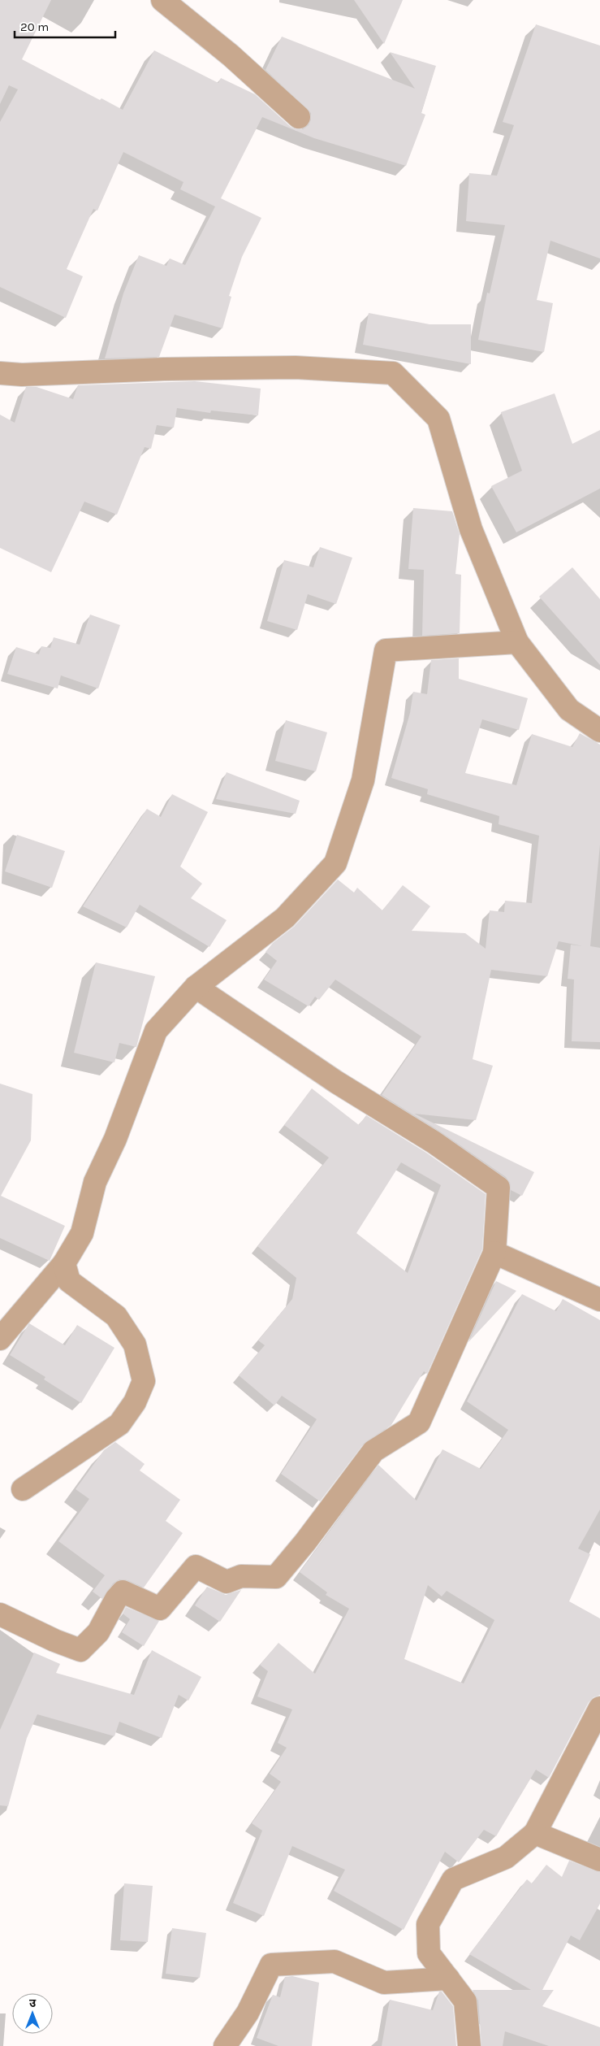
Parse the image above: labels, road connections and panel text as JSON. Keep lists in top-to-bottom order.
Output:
{
  "scale_bar": "20 m",
  "north": "top"
}
